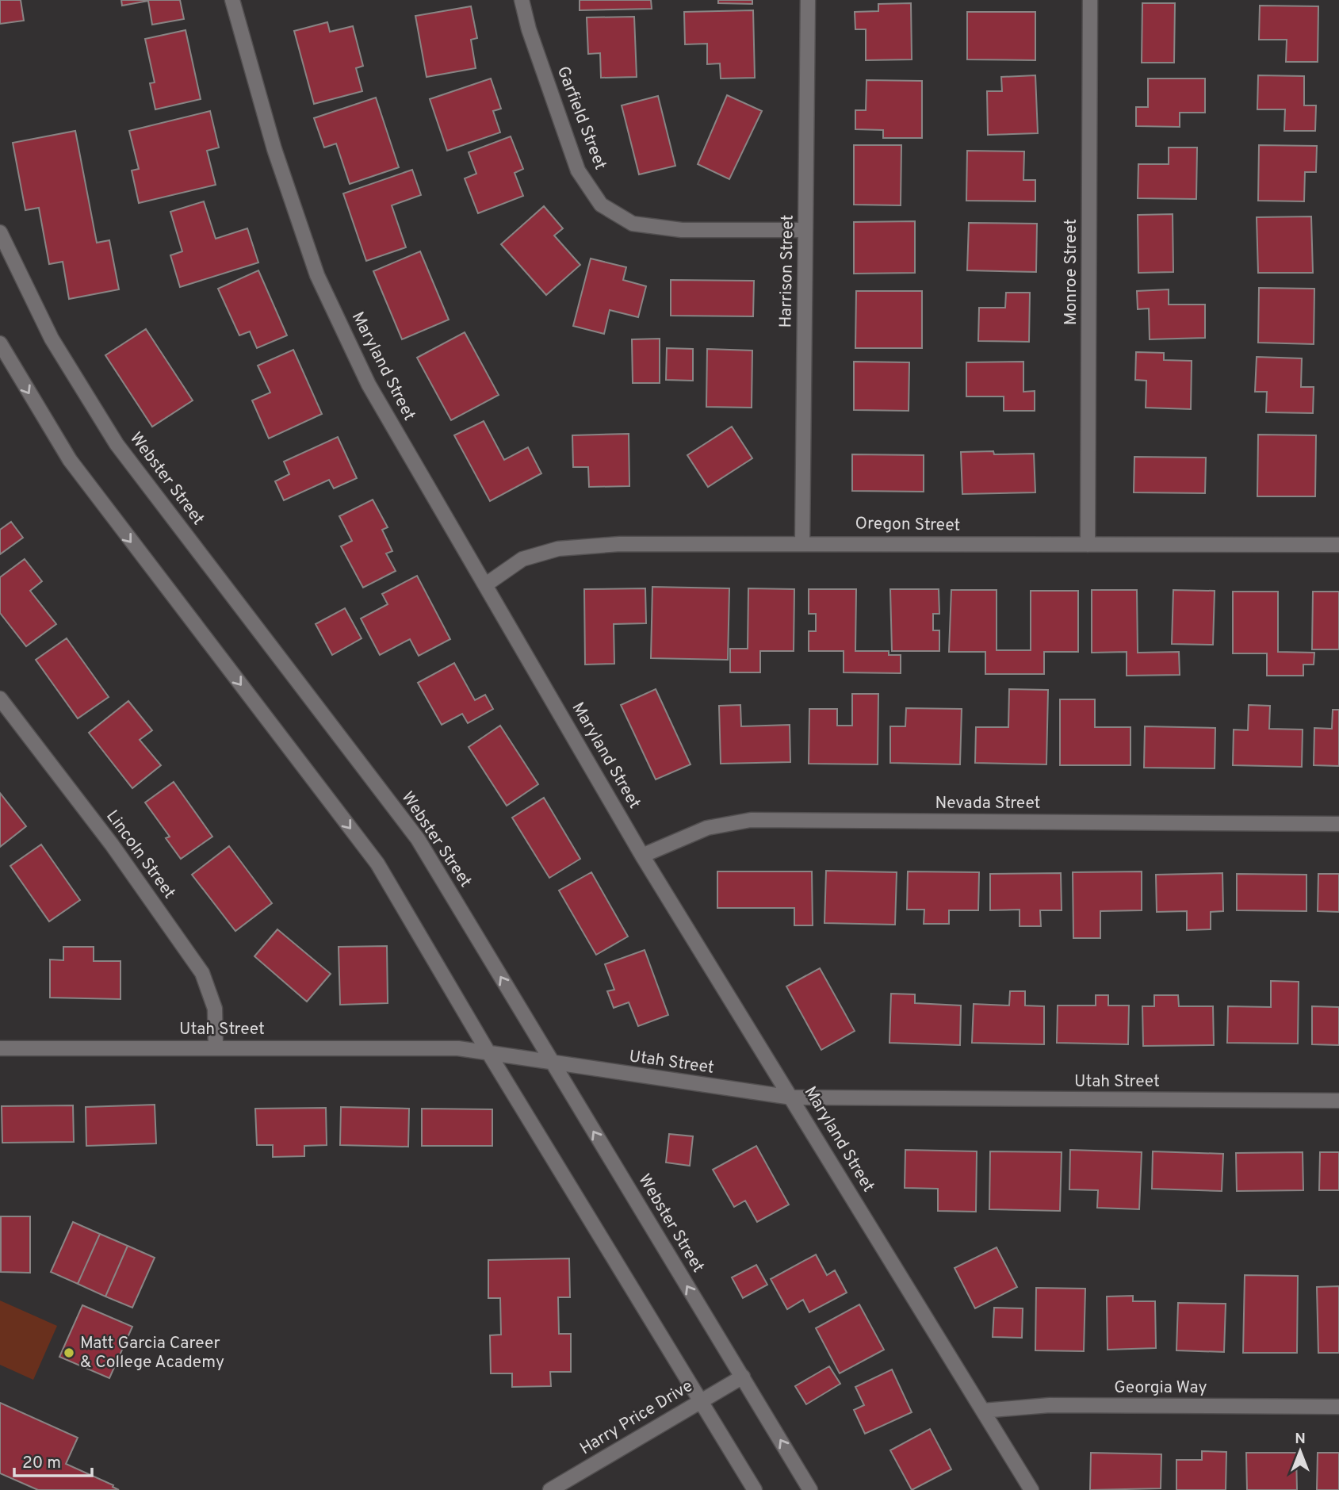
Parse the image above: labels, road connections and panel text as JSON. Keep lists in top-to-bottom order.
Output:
{
  "streets": {
    "street": [
      "Garfield Street",
      "Harrison Street",
      "Monroe Street",
      "Maryland Street",
      "Webster Street",
      "Oregon Street",
      "Nevada Street",
      "Lincoln Street",
      "Utah Street",
      "Georgia Way",
      "Harry Price Drive"
    ]
  },
  "crossings": [
    ["Garfield Street", "Harrison Street"],
    ["Harrison Street", "Oregon Street"],
    ["Monroe Street", "Oregon Street"],
    ["Maryland Street", "Oregon Street"],
    ["Maryland Street", "Nevada Street"],
    ["Maryland Street", "Utah Street"],
    ["Maryland Street", "Georgia Way"],
    ["Webster Street", "Utah Street"],
    ["Webster Street", "Harry Price Drive"],
    ["Lincoln Street", "Utah Street"]
  ],
  "places": ["Matt Garcia Career & College Academy"],
  "scale_bar": "20 m",
  "north": "top"
}
